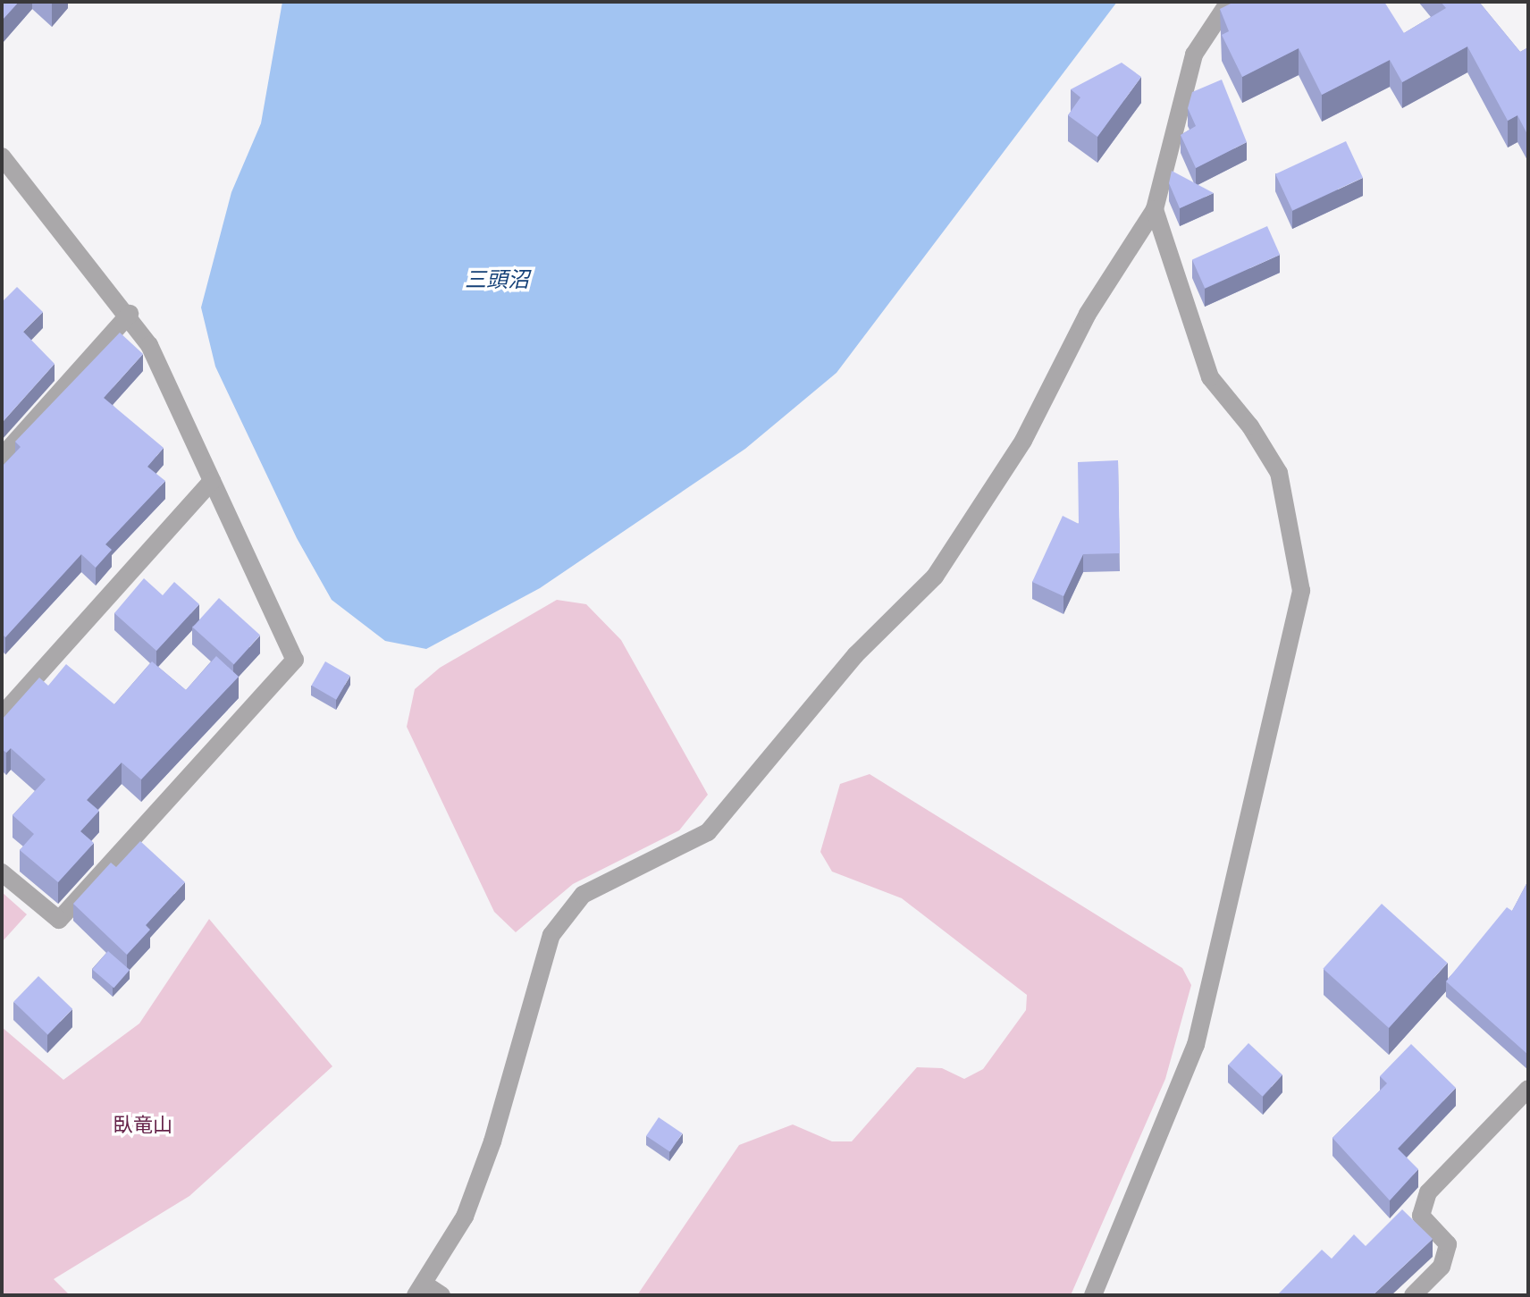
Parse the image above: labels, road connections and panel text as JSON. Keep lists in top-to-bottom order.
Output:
{
  "water": ["三頭沼"],
  "parks": ["臥竜山"]
}
